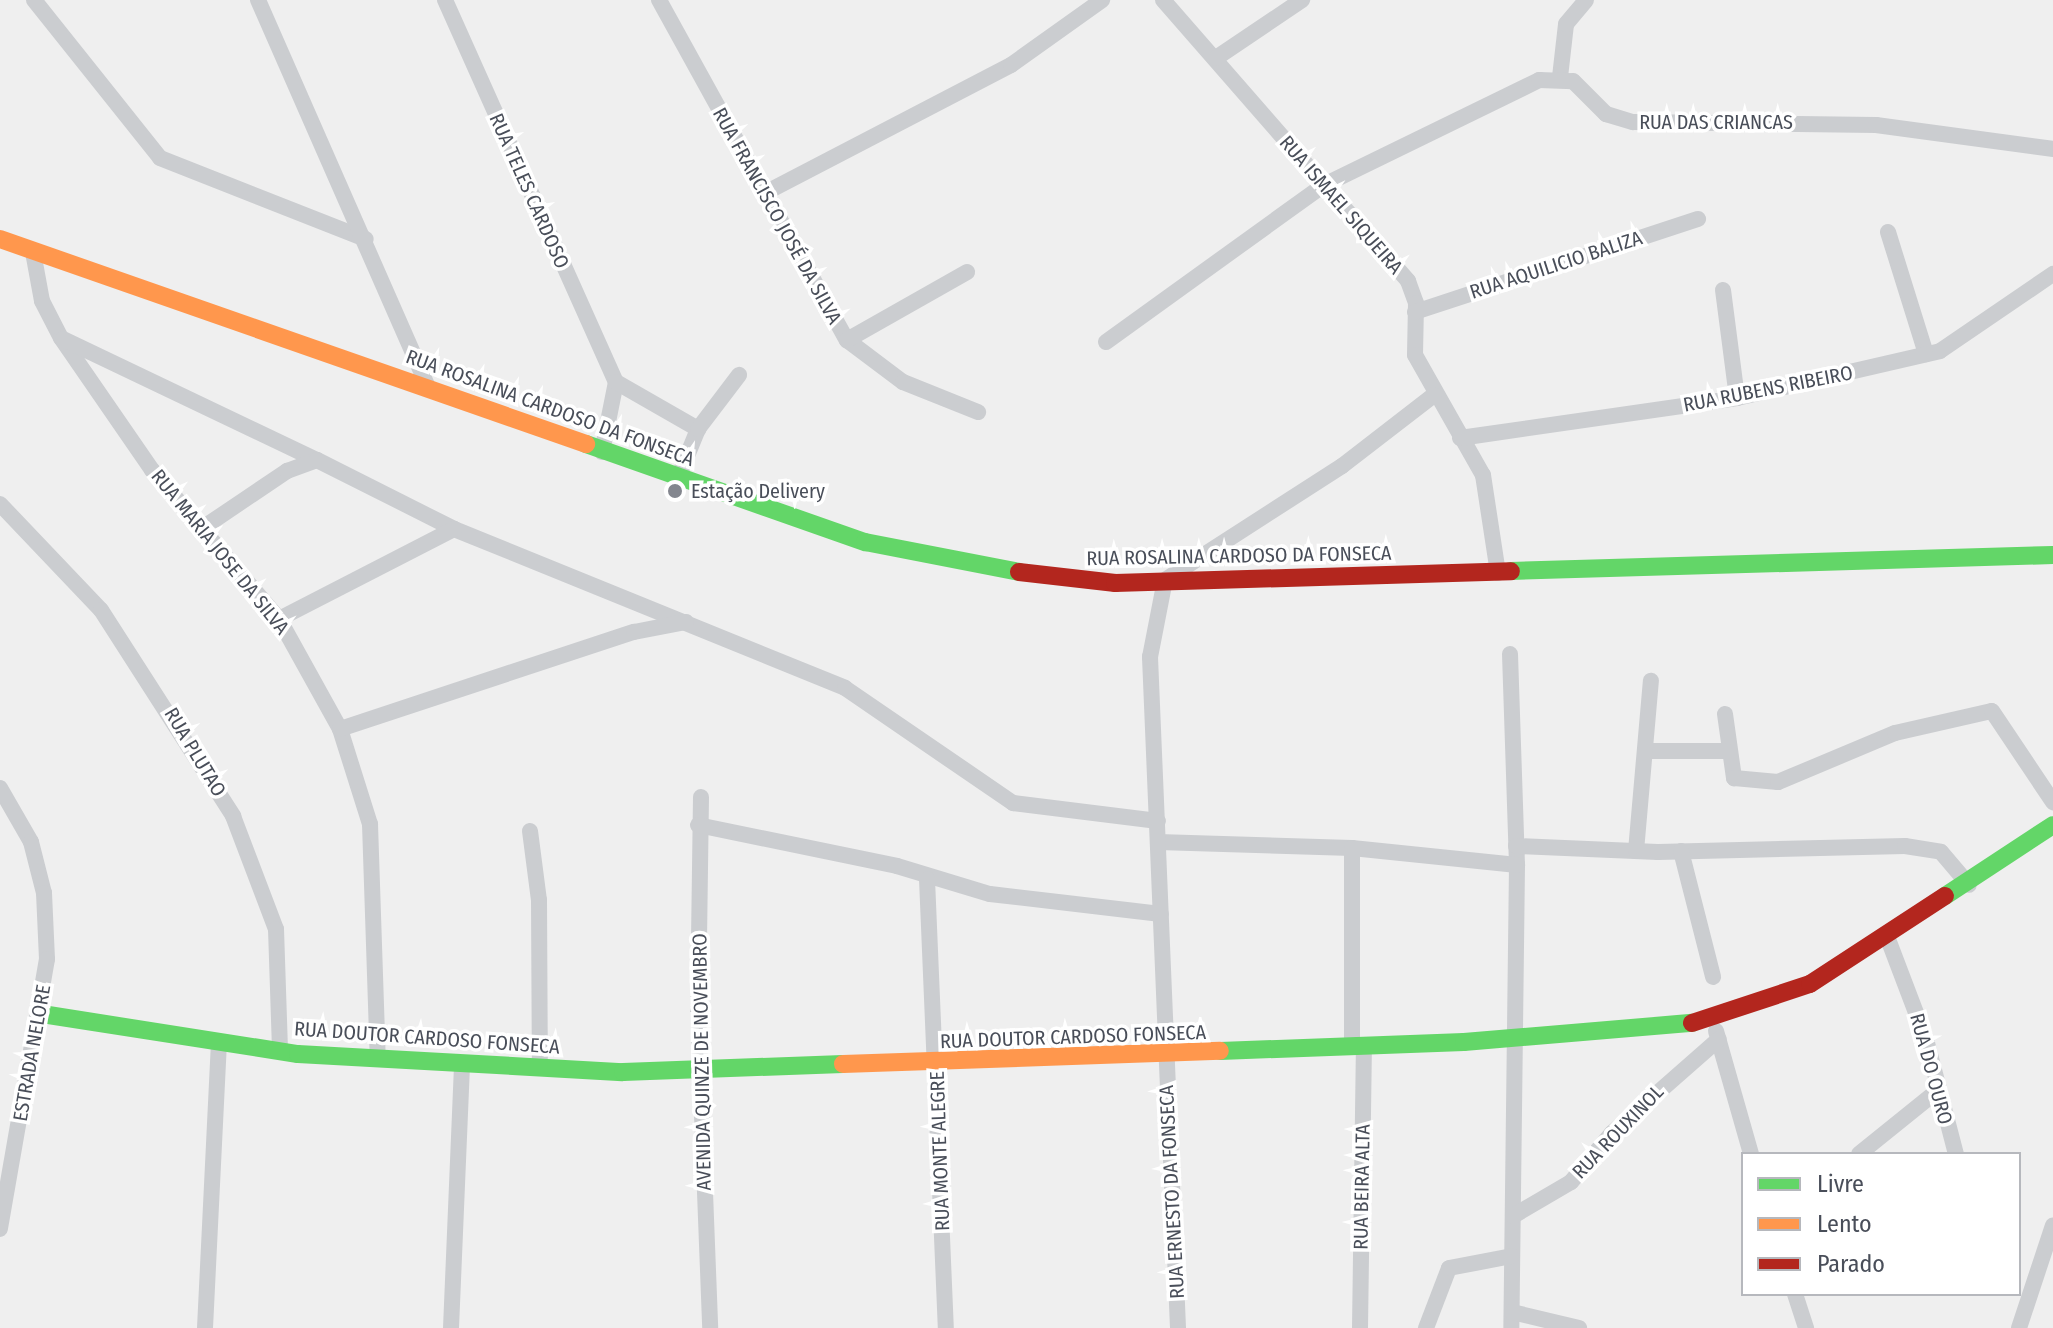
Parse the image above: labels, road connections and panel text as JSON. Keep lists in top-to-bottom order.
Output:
{
  "streets": {
    "street": [
      "RUA DAS CRIANCAS",
      "RUA TELES CARDOSO",
      "RUA ISMAEL SIQUEIRA",
      "RUA FRANCISCO JOSÉ DA SILVA",
      "RUA AQUILICIO BALIZA",
      "RUA RUBENS RIBEIRO",
      "RUA ROSALINA CARDOSO DA FONSECA",
      "RUA MARIA JOSE DA SILVA",
      "RUA PLUTAO",
      "RUA DOUTOR CARDOSO FONSECA",
      "ESTRADA NELORE",
      "AVENIDA QUINZE DE NOVEMBRO",
      "RUA DO OURO",
      "RUA ROUXINOL",
      "RUA MONTE ALEGRE",
      "RUA BEIRA ALTA",
      "RUA ERNESTO DA FONSECA"
    ]
  },
  "crossings": [
    ["RUA ISMAEL SIQUEIRA", "RUA AQUILICIO BALIZA"],
    ["RUA ISMAEL SIQUEIRA", "RUA RUBENS RIBEIRO"],
    ["RUA ISMAEL SIQUEIRA", "RUA ROSALINA CARDOSO DA FONSECA"],
    ["RUA ROSALINA CARDOSO DA FONSECA", "RUA MARIA JOSE DA SILVA"],
    ["RUA ROSALINA CARDOSO DA FONSECA", "RUA ERNESTO DA FONSECA"],
    ["RUA MARIA JOSE DA SILVA", "RUA DOUTOR CARDOSO FONSECA"],
    ["RUA PLUTAO", "RUA DOUTOR CARDOSO FONSECA"],
    ["RUA DOUTOR CARDOSO FONSECA", "ESTRADA NELORE"],
    ["RUA DOUTOR CARDOSO FONSECA", "AVENIDA QUINZE DE NOVEMBRO"],
    ["RUA DOUTOR CARDOSO FONSECA", "RUA DO OURO"],
    ["RUA DOUTOR CARDOSO FONSECA", "RUA ROUXINOL"],
    ["RUA DOUTOR CARDOSO FONSECA", "RUA MONTE ALEGRE"],
    ["RUA DOUTOR CARDOSO FONSECA", "RUA BEIRA ALTA"],
    ["RUA DOUTOR CARDOSO FONSECA", "RUA ERNESTO DA FONSECA"]
  ],
  "places": ["Estação Delivery"],
  "legend": ["Livre", "Lento", "Parado"]
}
